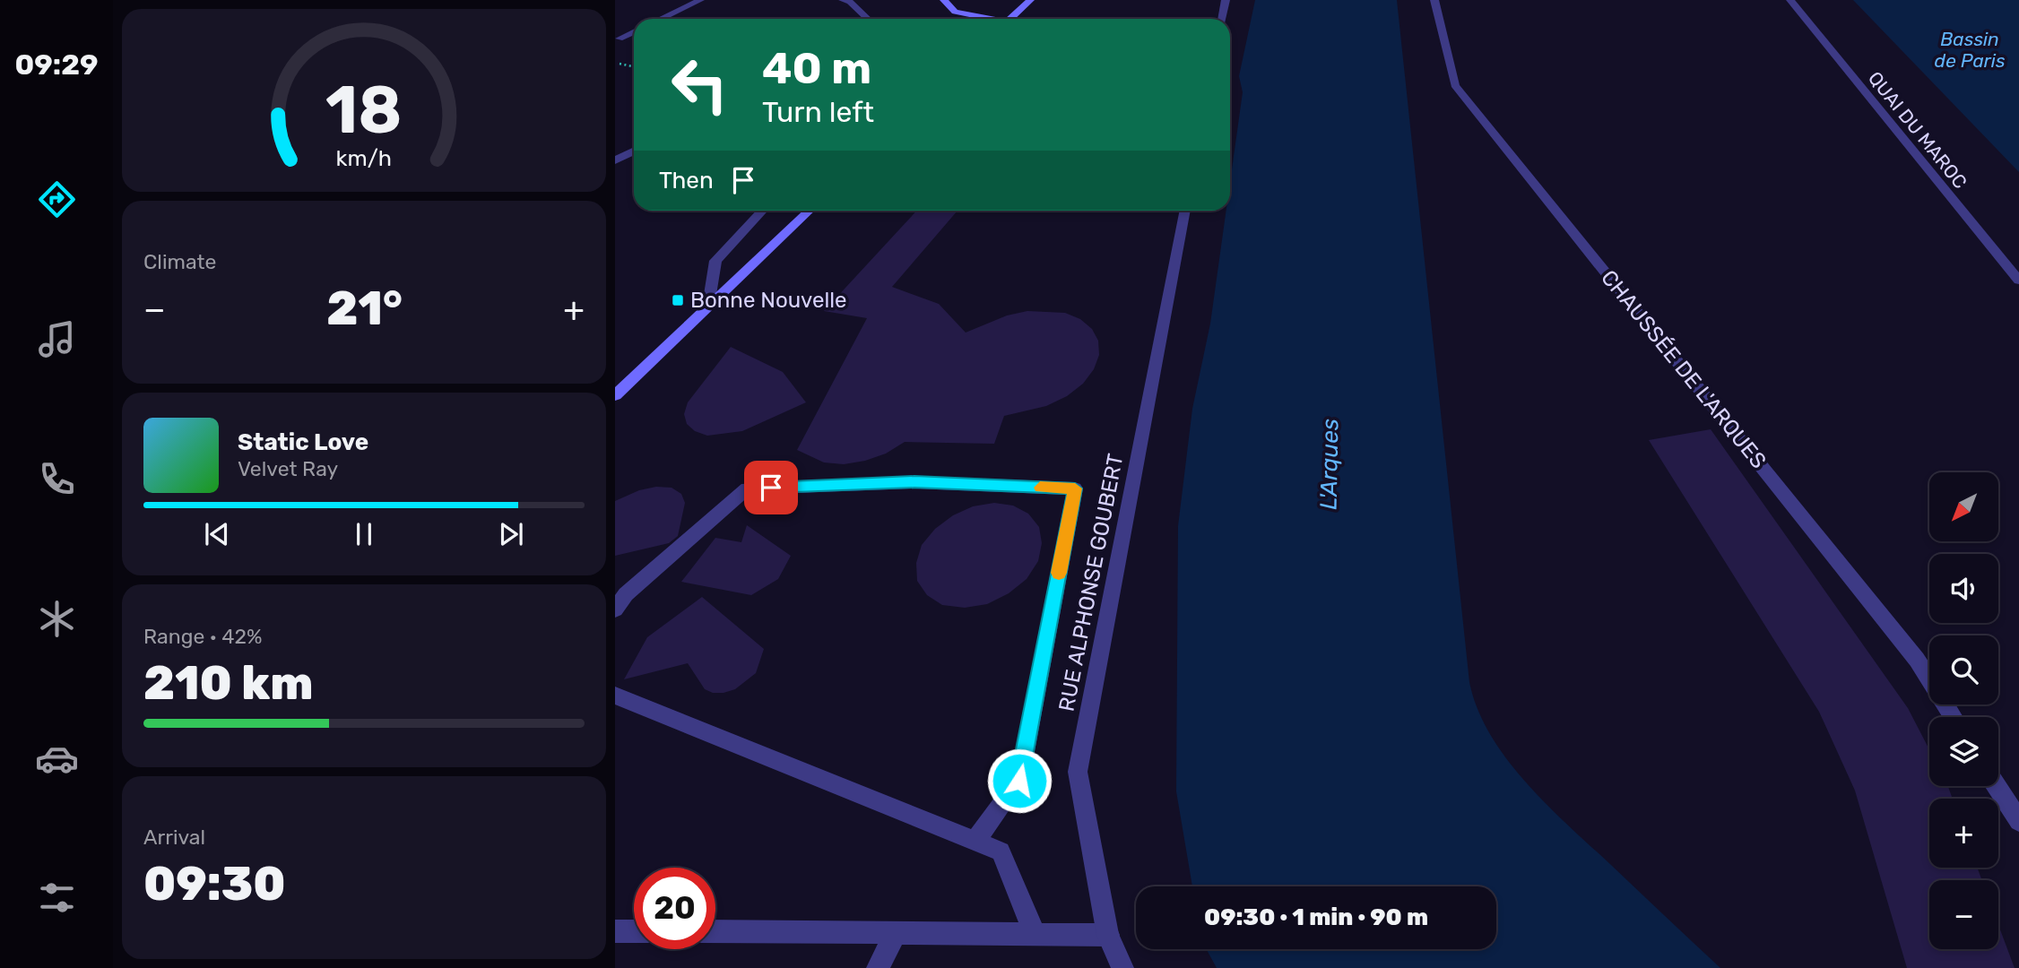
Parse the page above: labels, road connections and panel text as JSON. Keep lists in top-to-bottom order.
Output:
{
  "streets": {
    "street": ["QUAI DU MAROC", "CHAUSSÉE DE L'ARQUES", "RUE ALPHONSE GOUBERT"]
  },
  "water": ["Bassin de Paris", "L'Arques"],
  "places": {
    "transit": ["Bonne Nouvelle"]
  },
  "north": "bottom left",
  "page": {
    "tabs": "09:29",
    "turn": ["40 m", "Turn left"],
    "then": "Then",
    "tile": [
      "Climate",
      ["Range · 42%", "210 km"],
      ["Arrival", "09:30"]
    ],
    "heat": ["−", "21°", "+"],
    "song": ["Static Love", "Velvet Ray"],
    "map_buttons": ["+", "−"],
    "limit": "20",
    "trip": "09:30 · 1 min · 90 m",
    "gauge": ["18", "km/h"]
  }
}
